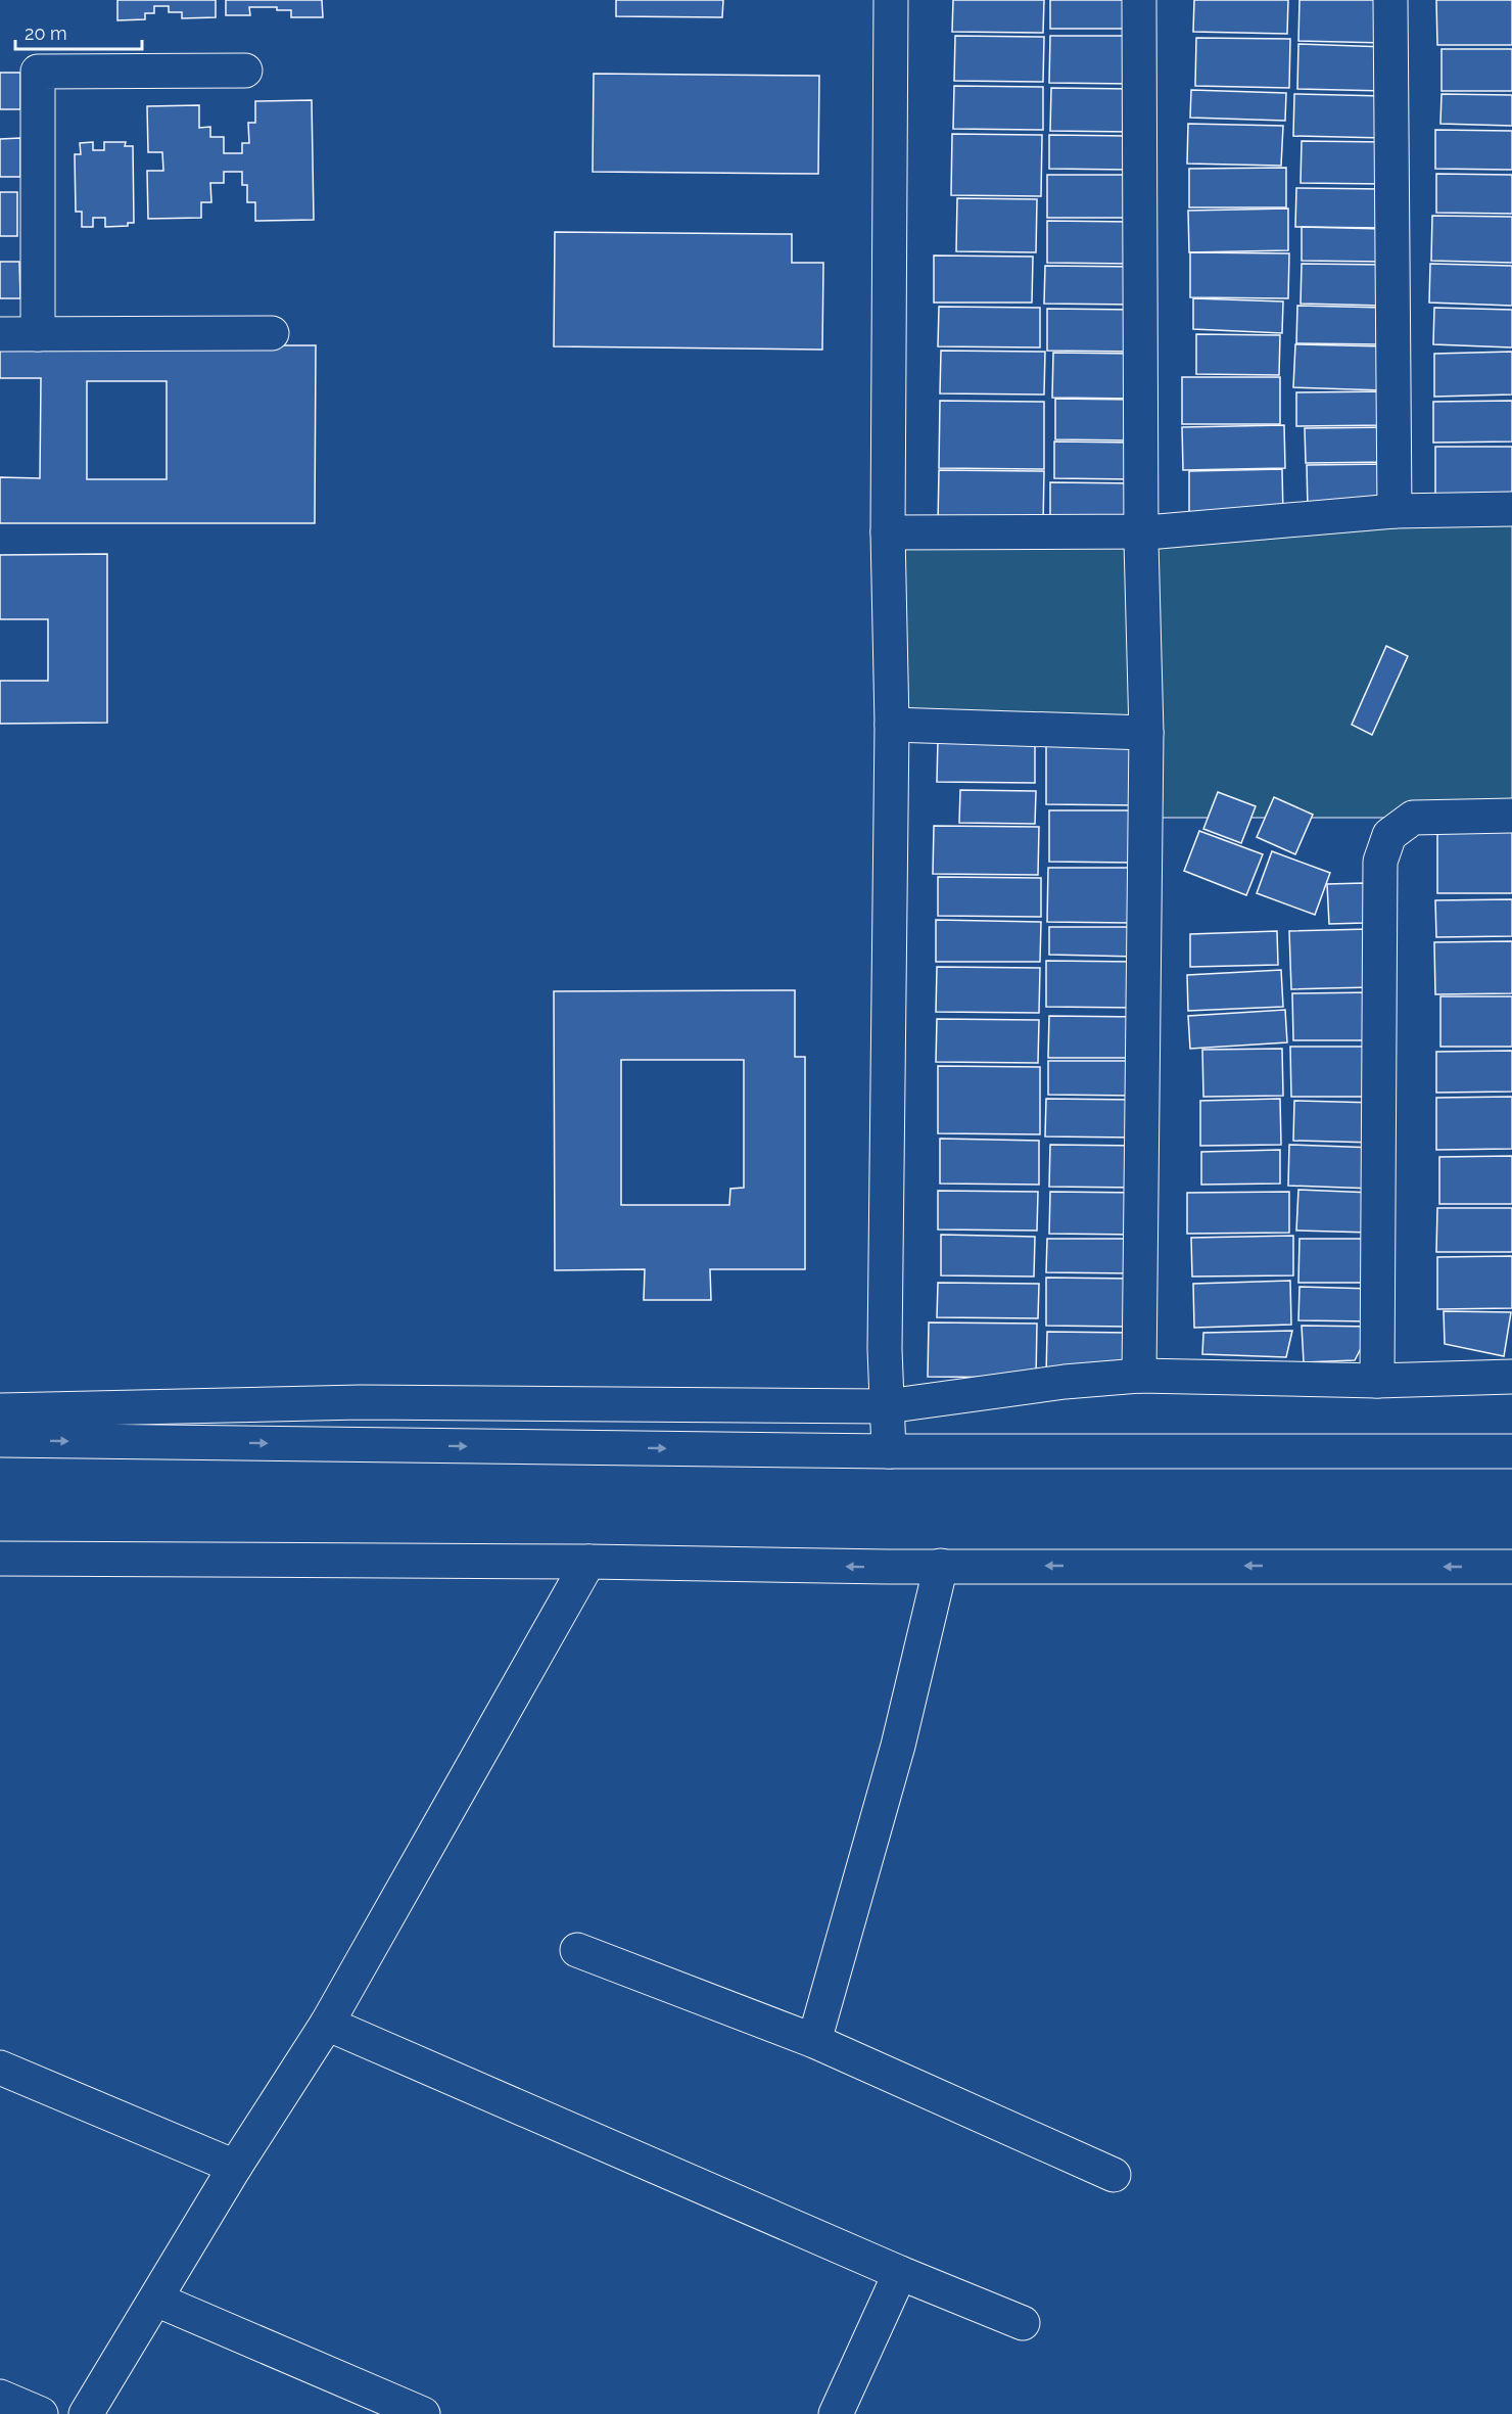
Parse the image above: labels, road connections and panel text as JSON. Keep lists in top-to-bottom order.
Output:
{
  "scale_bar": "20 m"
}
